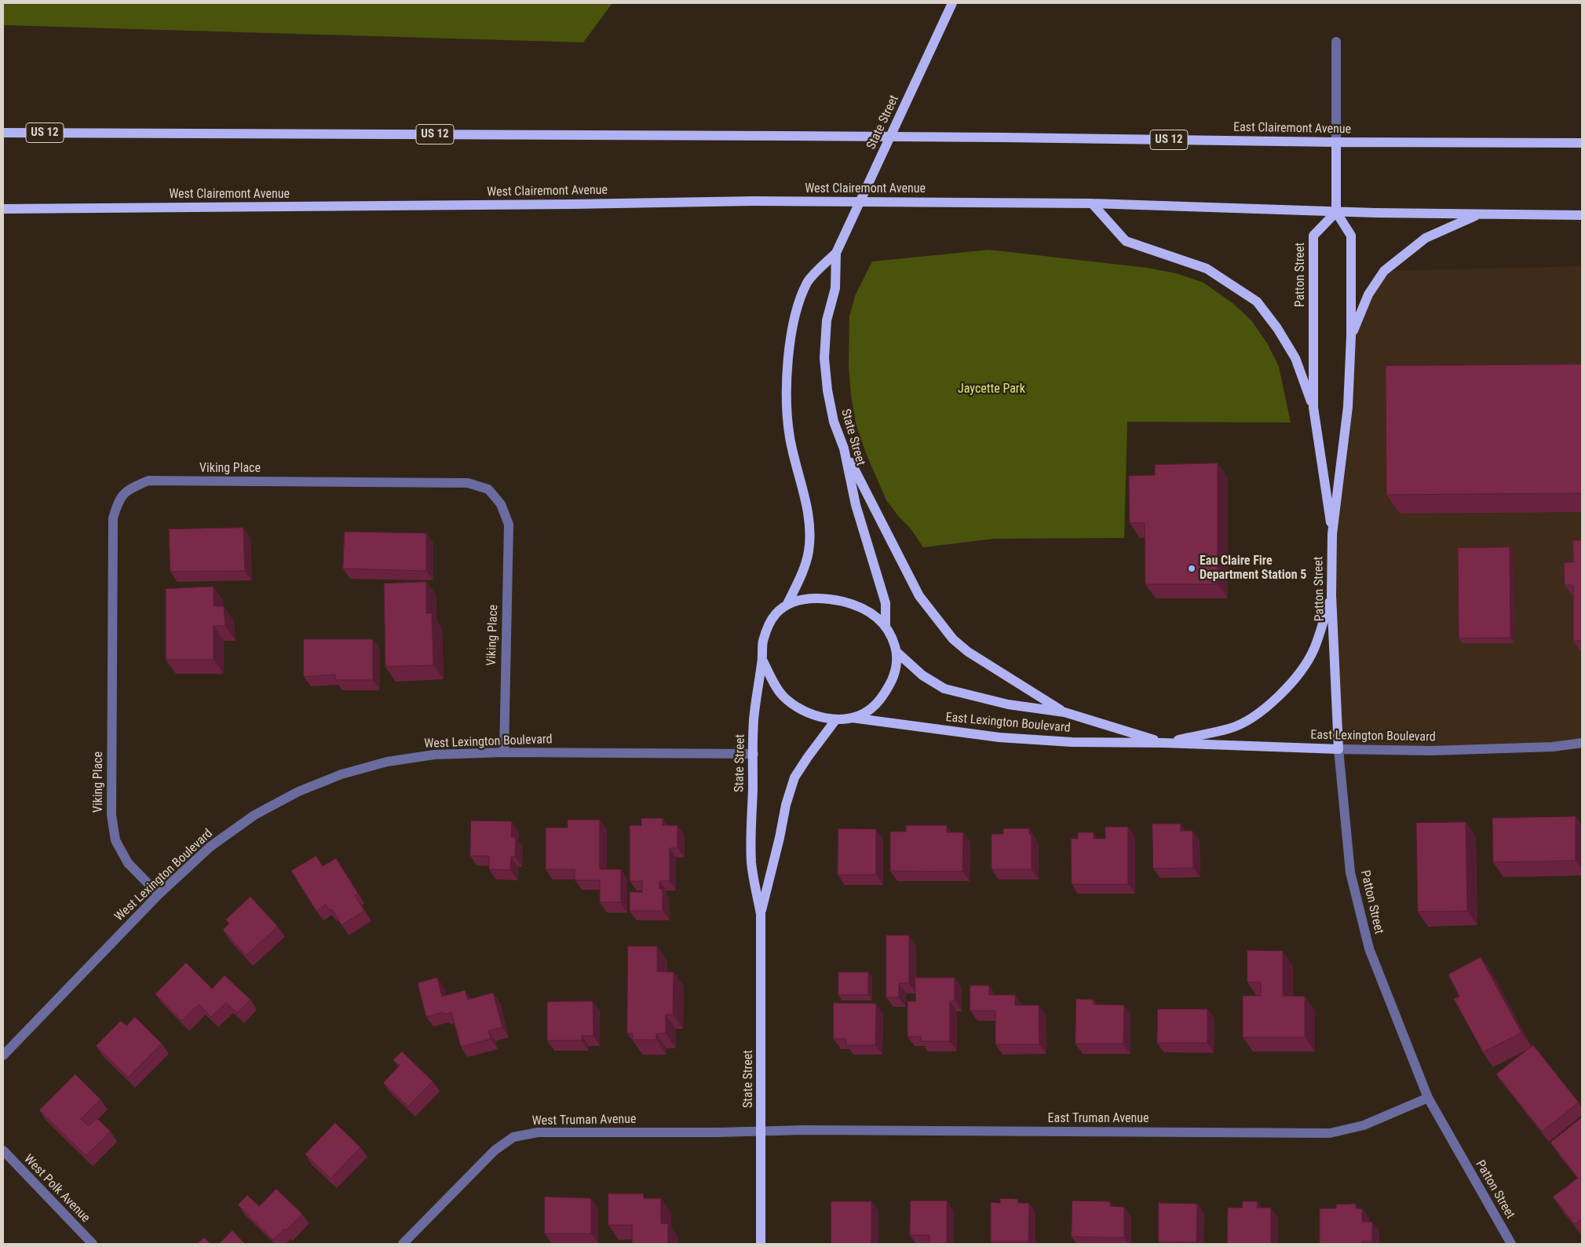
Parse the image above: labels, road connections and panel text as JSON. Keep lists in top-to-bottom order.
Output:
{
  "streets": {
    "main road": [
      "State Street",
      "East Clairemont Avenue",
      "US 12",
      "West Clairemont Avenue",
      "Patton Street",
      "East Lexington Boulevard"
    ],
    "street": [
      "Viking Place",
      "West Lexington Boulevard",
      "East Truman Avenue",
      "West Truman Avenue",
      "West Polk Avenue"
    ]
  },
  "crossings": [
    ["State Street", "East Lexington Boulevard"],
    ["State Street", "West Lexington Boulevard"],
    ["State Street", "East Truman Avenue"],
    ["State Street", "West Truman Avenue"],
    ["Patton Street", "East Lexington Boulevard"],
    ["Patton Street", "East Truman Avenue"],
    ["Viking Place", "West Lexington Boulevard"],
    ["East Truman Avenue", "West Truman Avenue"]
  ],
  "parks": ["Jaycette Park"],
  "places": ["Eau Claire Fire Department Station 5"]
}
